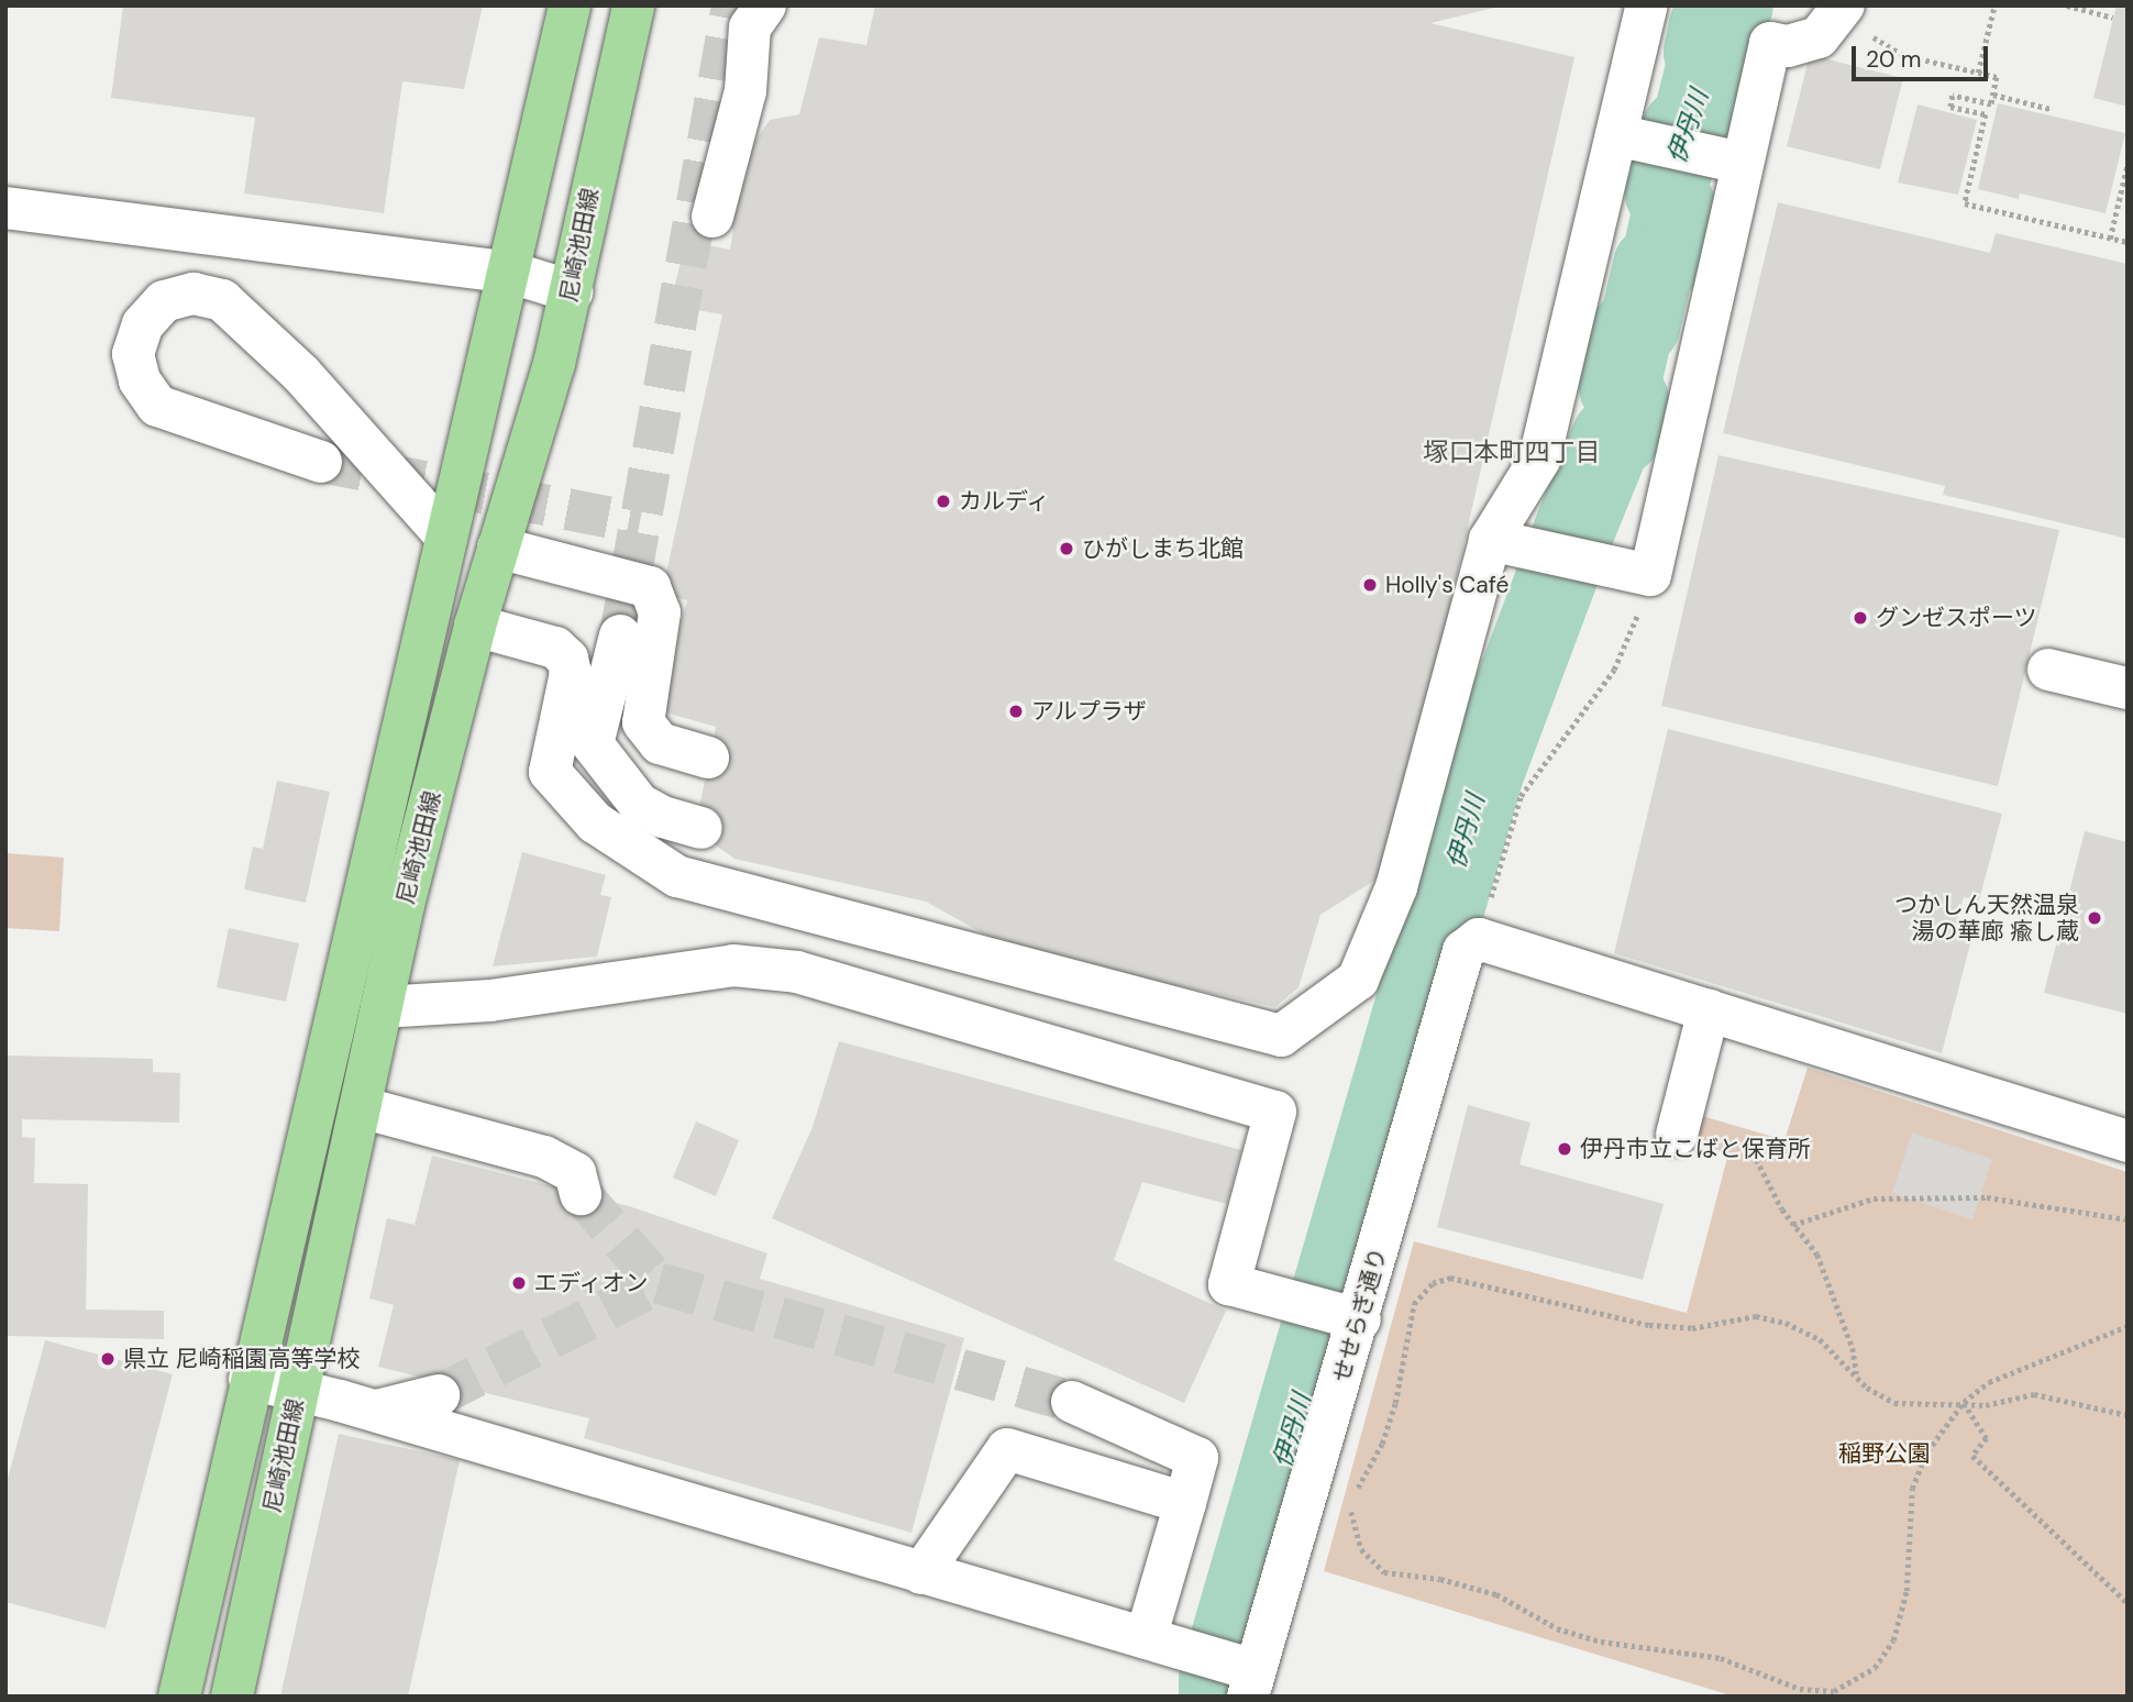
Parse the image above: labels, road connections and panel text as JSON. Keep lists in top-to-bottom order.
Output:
{
  "streets": {
    "main road": ["尼崎池田線"],
    "street": ["せせらぎ通り"]
  },
  "districts": ["塚口本町四丁目"],
  "water": ["伊丹川"],
  "parks": ["稲野公園"],
  "places": [
    "カルディ",
    "ひがしまち北館",
    "Holly's Café",
    "グンゼスポーツ",
    "アルプラザ",
    "つかしん天然温泉 湯の華廊 瘉し蔵",
    "伊丹市立こばと保育所",
    "エディオン",
    "県立 尼崎稲園高等学校"
  ],
  "scale_bar": "20 m"
}
